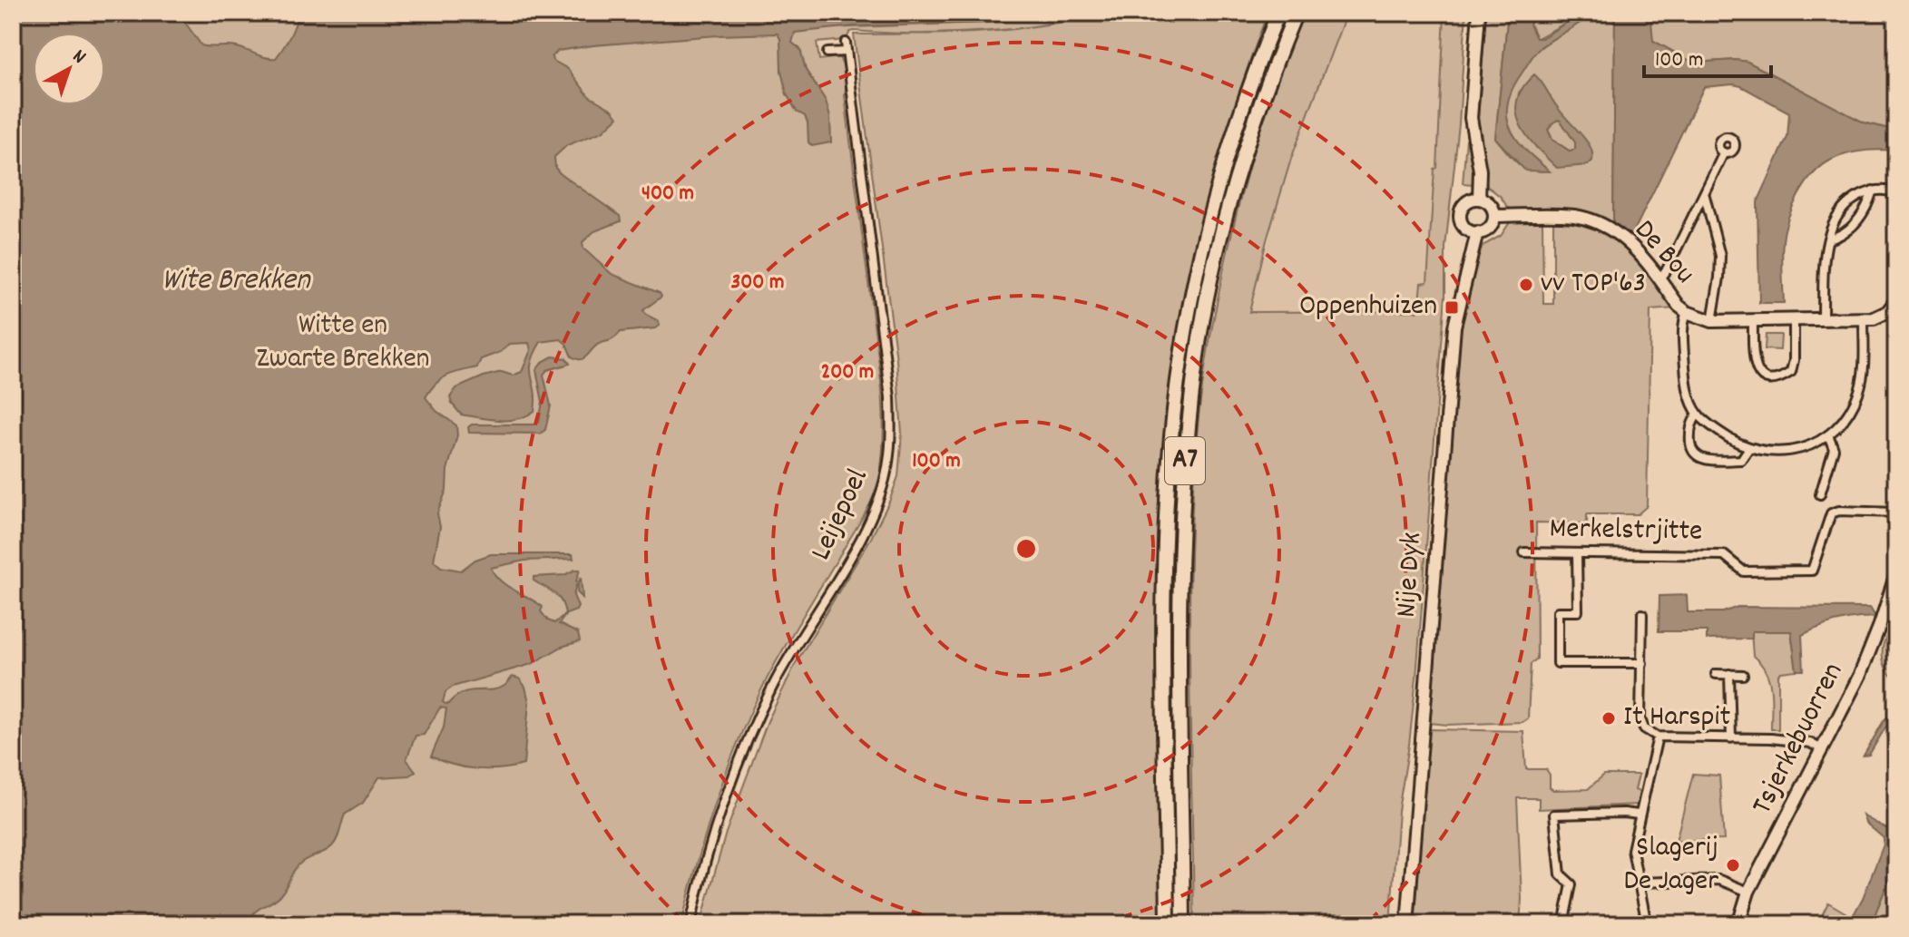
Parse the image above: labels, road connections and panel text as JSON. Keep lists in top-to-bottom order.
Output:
{
  "streets": {
    "highway": ["A7"],
    "street": [
      "De Bou",
      "Leijepoel",
      "Merkelstrjitte",
      "Nije Dyk",
      "Tsjerkebuorren"
    ]
  },
  "crossings": [
    ["De Bou", "Nije Dyk"]
  ],
  "water": ["Wite Brekken"],
  "parks": ["Witte en Zwarte Brekken"],
  "places": {
    "other": ["vv TOP'63", "It Harspit", "Slagerij De Jager"],
    "transit": ["Oppenhuizen"]
  },
  "scale_bar": "100 m",
  "north": "top right",
  "rings": [
    "400 m",
    "300 m",
    "200 m",
    "100 m"
  ]
}
